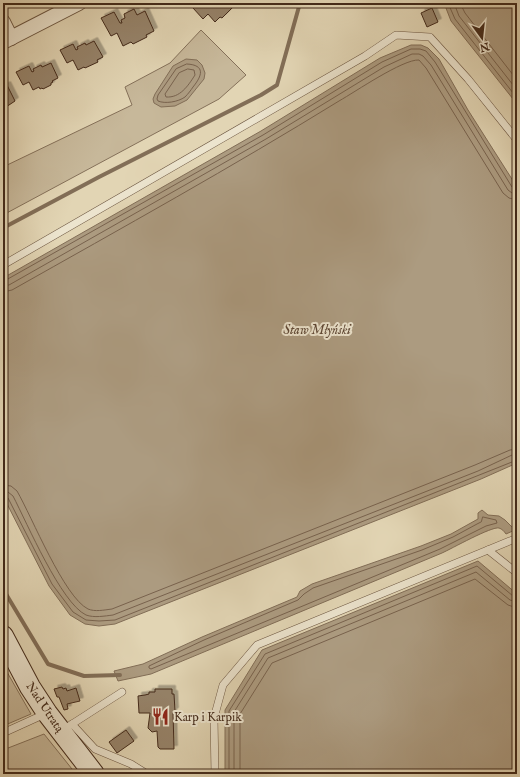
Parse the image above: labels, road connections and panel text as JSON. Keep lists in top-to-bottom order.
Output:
{
  "streets": {
    "street": ["Nad Utratą"]
  },
  "water": ["Staw Młyński"],
  "places": {
    "restaurant": ["Karp i Karpik"]
  },
  "north": "bottom"
}
